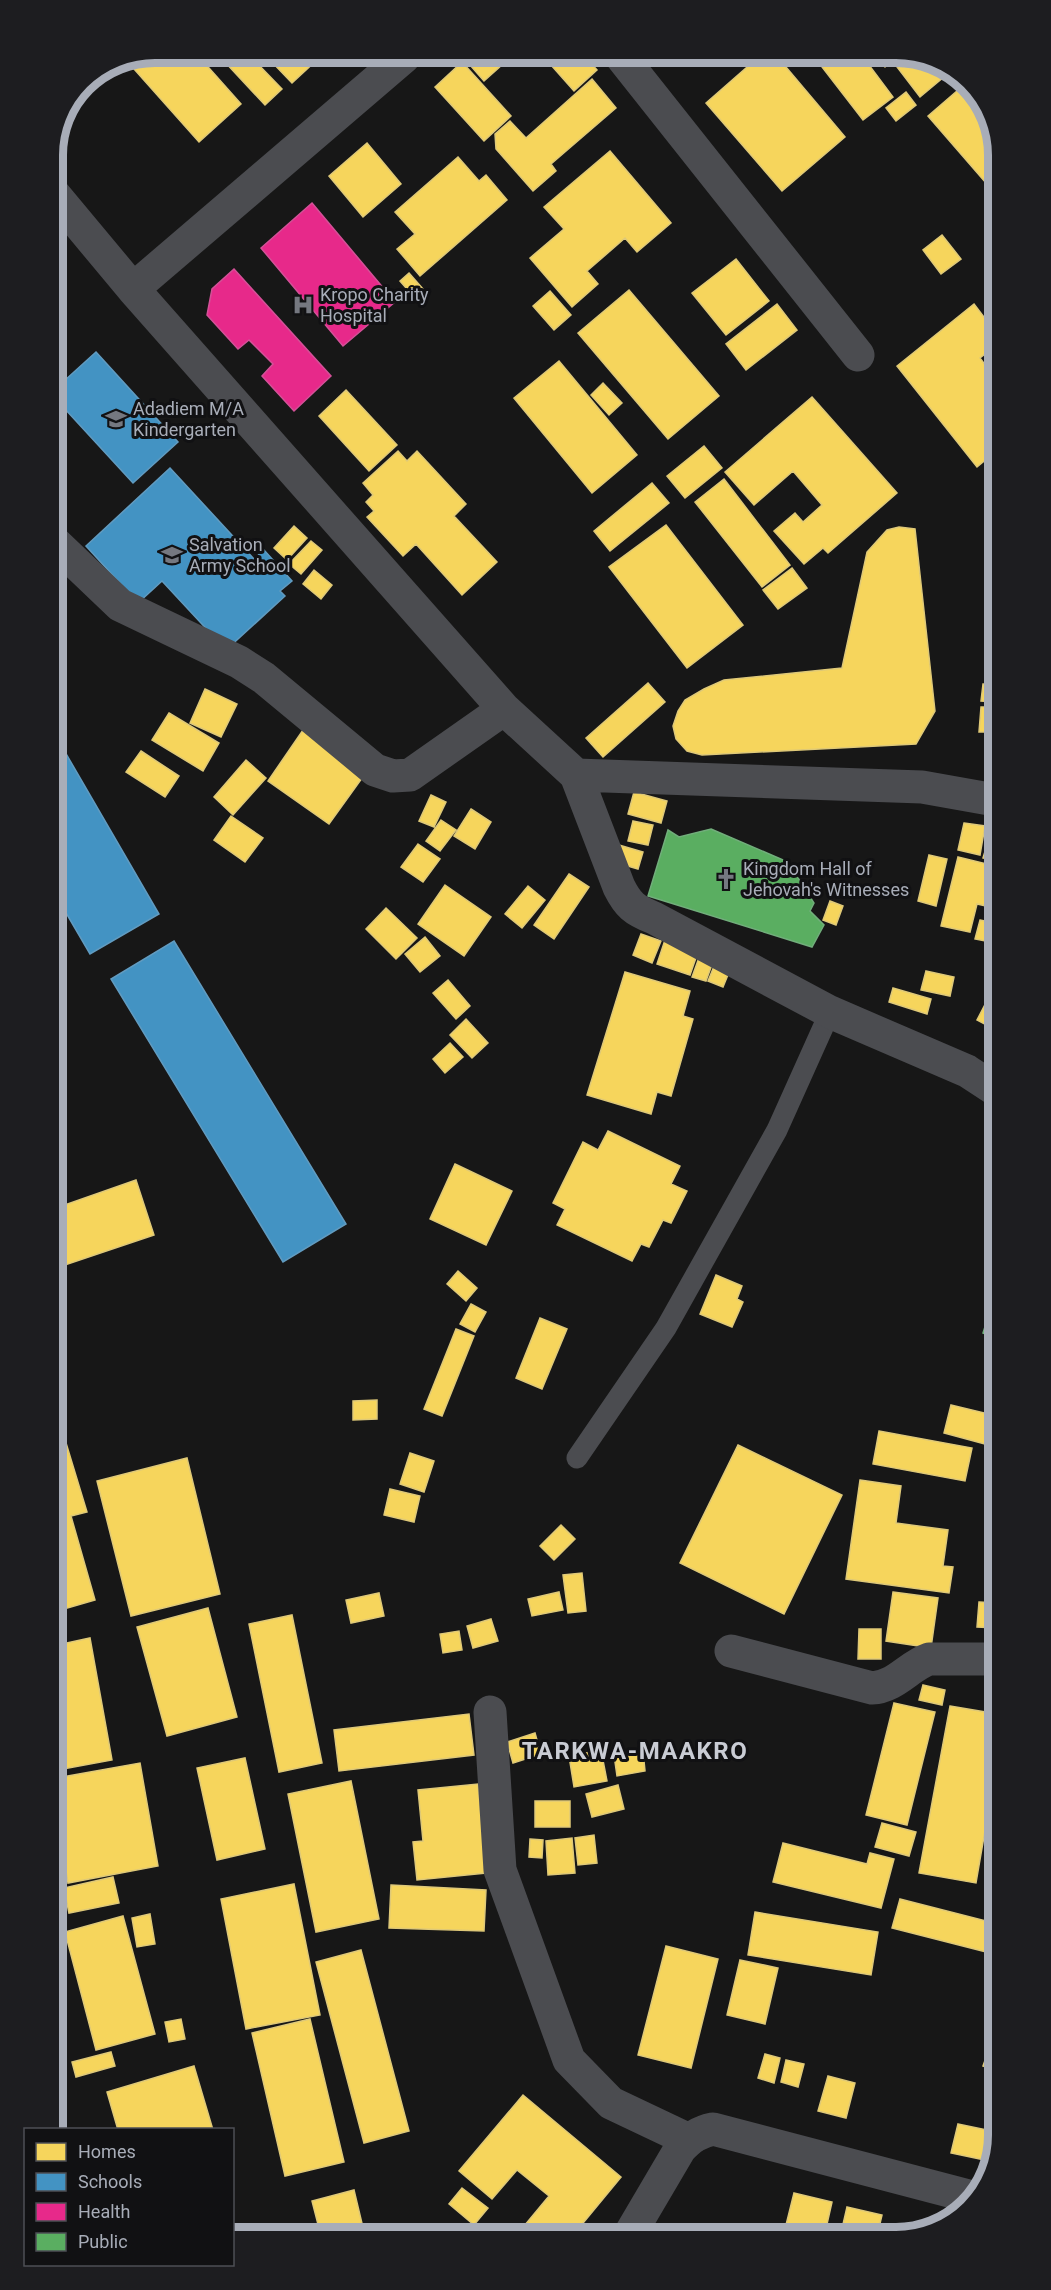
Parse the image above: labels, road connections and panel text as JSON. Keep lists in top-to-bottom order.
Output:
{
  "districts": ["TARKWA-MAAKRO"],
  "places": {
    "hospital": ["Kropo Charity Hospital"],
    "school or university": ["Adadiem M/A Kindergarten", "Salvation Army School"],
    "church": ["Kingdom Hall of Jehovah's Witnesses"]
  },
  "legend": [
    "Homes",
    "Schools",
    "Health",
    "Public"
  ]
}
